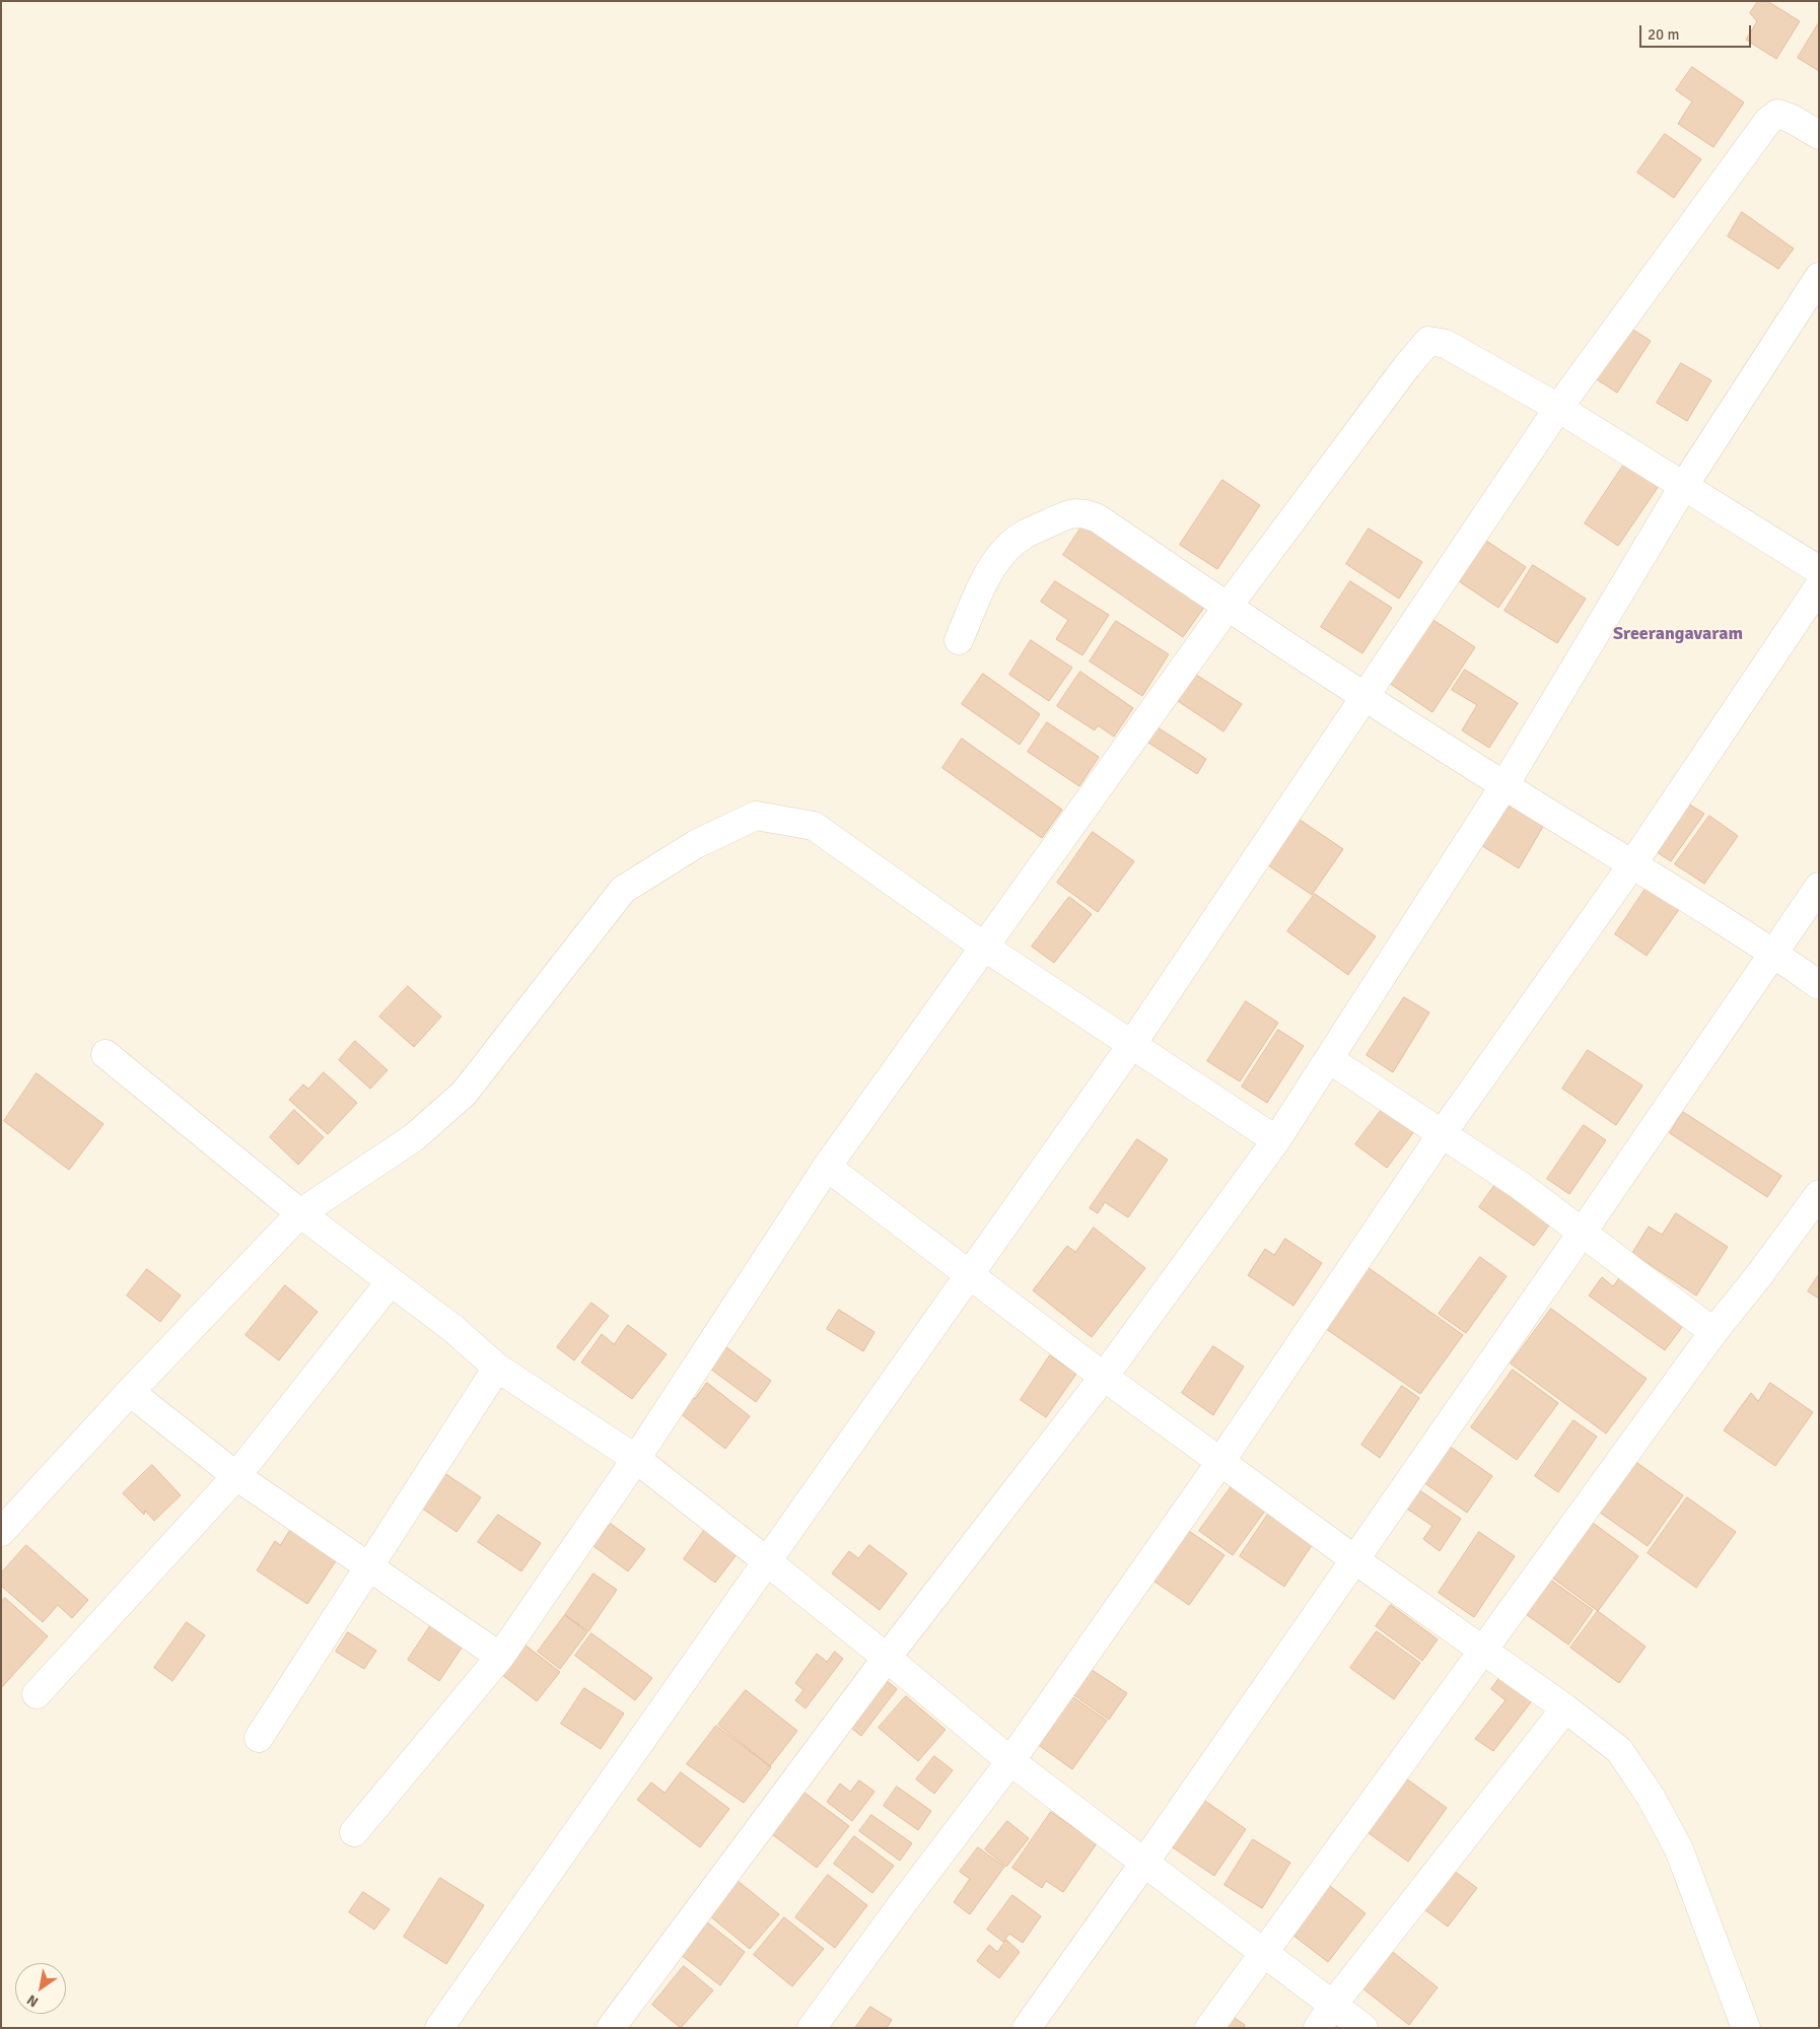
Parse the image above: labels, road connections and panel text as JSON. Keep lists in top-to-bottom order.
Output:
{
  "districts": ["Sreerangavaram"],
  "scale_bar": "20 m",
  "north": "bottom left"
}
